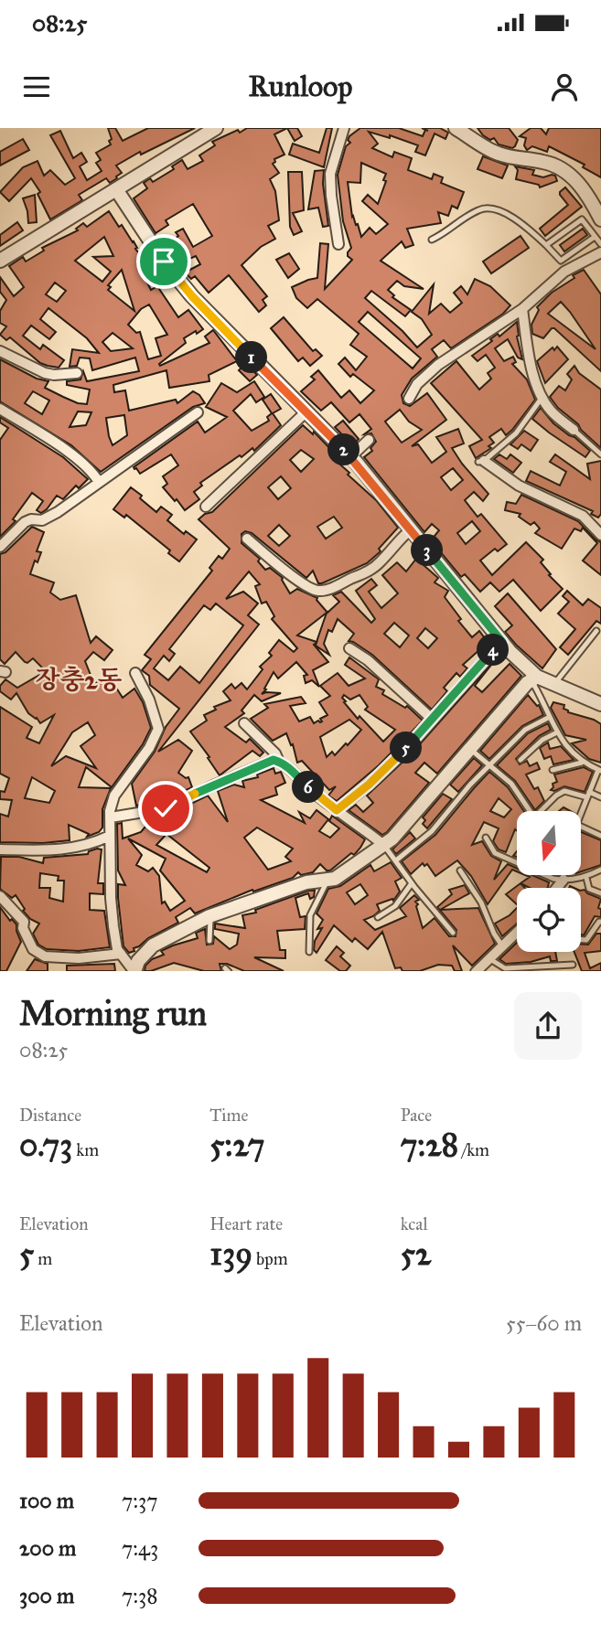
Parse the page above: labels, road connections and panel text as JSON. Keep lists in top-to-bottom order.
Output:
{
  "districts": ["장충2동"],
  "north": "bottom",
  "page": {
    "status": "08:25",
    "header": "Runloop",
    "pins": [
      "1",
      "2",
      "3",
      "4",
      "5",
      "6"
    ],
    "heading": ["Morning run", "08:25"],
    "stats": [
      ["Distance", "0.73 km"],
      ["Time", "5:27"],
      ["Pace", "7:28 /km"],
      ["Elevation", "5 m"],
      ["Heart rate", "139 bpm"],
      ["kcal", "52"]
    ],
    "chart": ["Elevation", "55–60 m"],
    "list": [
      {
        "name": "100 m",
        "note": "7:37"
      },
      {
        "name": "200 m",
        "note": "7:43"
      },
      {
        "name": "300 m",
        "note": "7:38"
      }
    ]
  }
}
